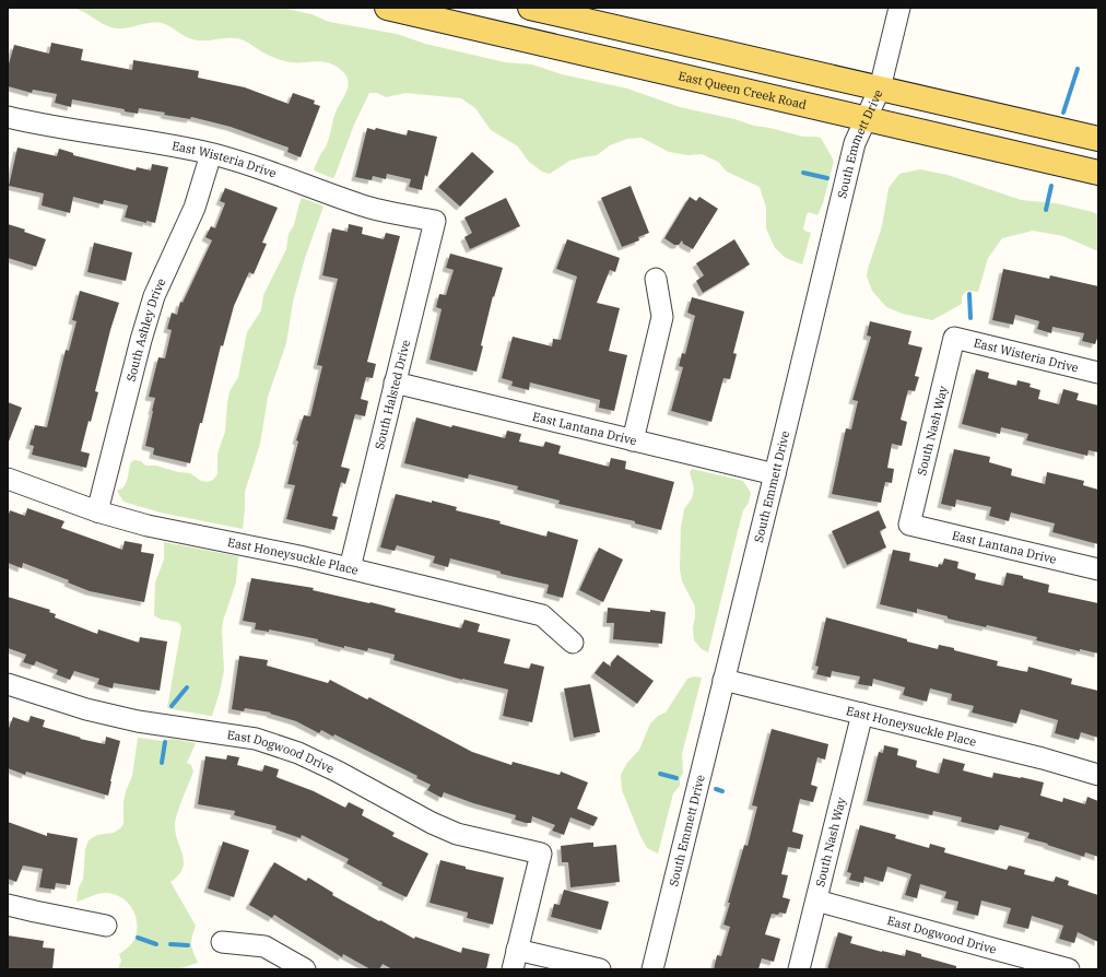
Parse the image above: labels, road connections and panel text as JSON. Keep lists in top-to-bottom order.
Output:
{
  "streets": {
    "main road": ["East Queen Creek Road"],
    "street": [
      "South Emmett Drive",
      "East Wisteria Drive",
      "South Ashley Drive",
      "South Halsted Drive",
      "East Lantana Drive",
      "South Nash Way",
      "East Honeysuckle Place",
      "East Dogwood Drive"
    ]
  },
  "crossings": [
    ["East Queen Creek Road", "South Emmett Drive"],
    ["South Emmett Drive", "East Lantana Drive"],
    ["South Emmett Drive", "East Honeysuckle Place"],
    ["East Wisteria Drive", "South Ashley Drive"],
    ["East Wisteria Drive", "South Halsted Drive"],
    ["East Wisteria Drive", "South Nash Way"],
    ["South Ashley Drive", "East Honeysuckle Place"],
    ["South Halsted Drive", "East Lantana Drive"],
    ["South Halsted Drive", "East Honeysuckle Place"],
    ["East Lantana Drive", "South Nash Way"],
    ["South Nash Way", "East Honeysuckle Place"],
    ["South Nash Way", "East Dogwood Drive"]
  ]
}
